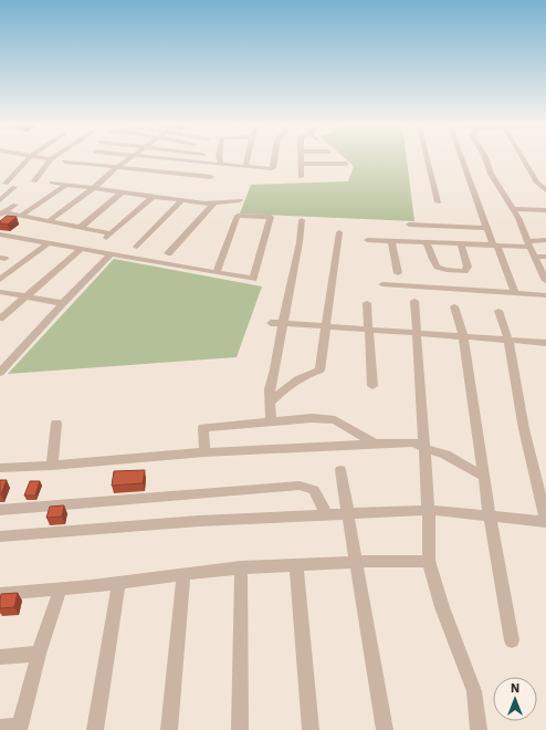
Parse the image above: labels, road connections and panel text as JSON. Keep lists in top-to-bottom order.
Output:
{
  "north": "top"
}
